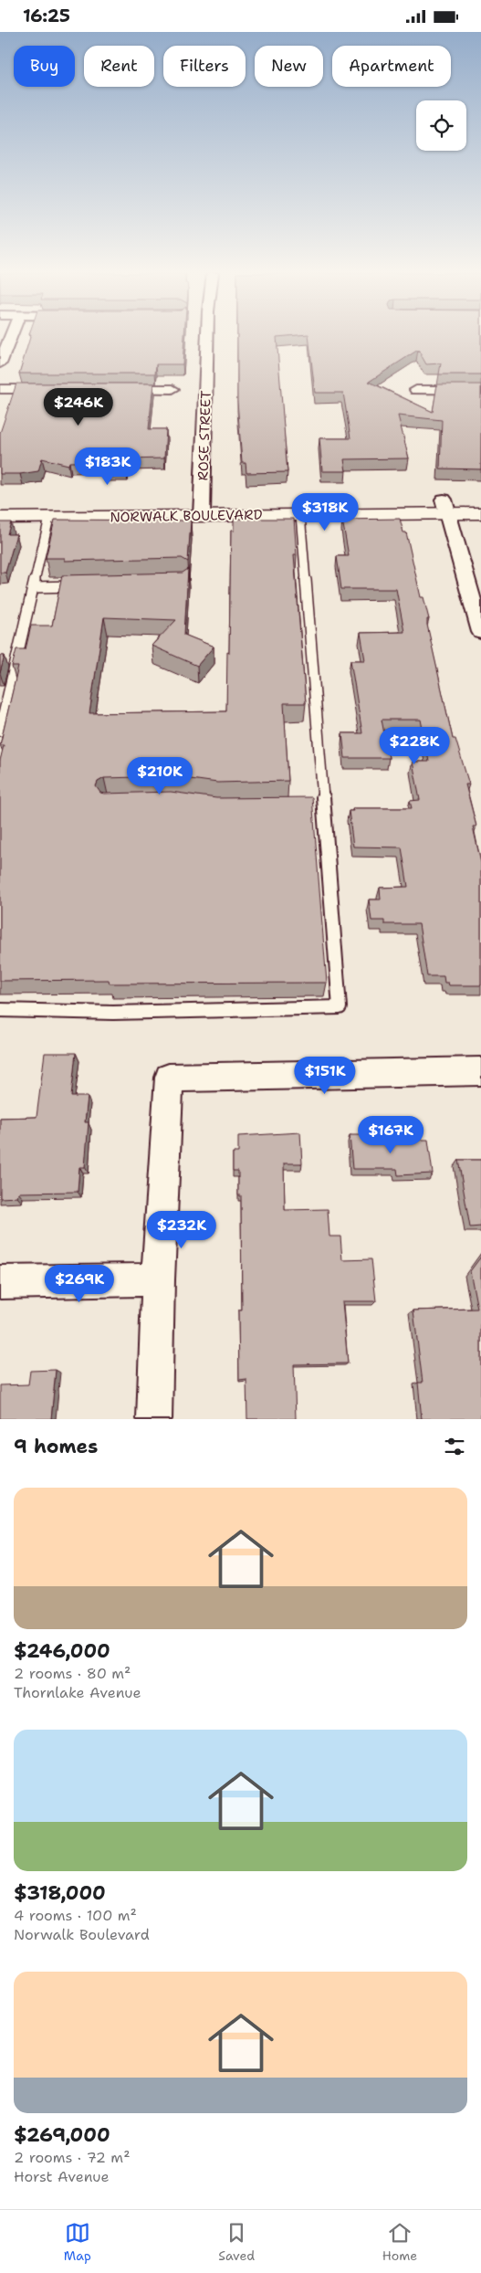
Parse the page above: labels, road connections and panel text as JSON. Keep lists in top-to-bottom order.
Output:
{
  "streets": {
    "main road": ["NORWALK BOULEVARD"],
    "street": ["ROSE STREET"]
  },
  "crossings": [
    ["ROSE STREET", "NORWALK BOULEVARD"]
  ],
  "page": {
    "status": "16:25",
    "chip": [
      "Buy",
      "Rent",
      "Filters",
      "New",
      "Apartment"
    ],
    "price": [
      "$246K",
      "$183K",
      "$318K",
      "$228K",
      "$210K",
      "$151K",
      "$167K",
      "$232K",
      "$269K"
    ],
    "heading": "9 homes",
    "list": [
      {
        "name": "$246,000",
        "note": "2 rooms · 80 m² · Thornlake Avenue"
      },
      {
        "name": "$318,000",
        "note": "4 rooms · 100 m² · Norwalk Boulevard"
      },
      {
        "name": "$269,000",
        "note": "2 rooms · 72 m² · Horst Avenue"
      }
    ],
    "tabs": ["Map", "Saved", "Home"]
  }
}
